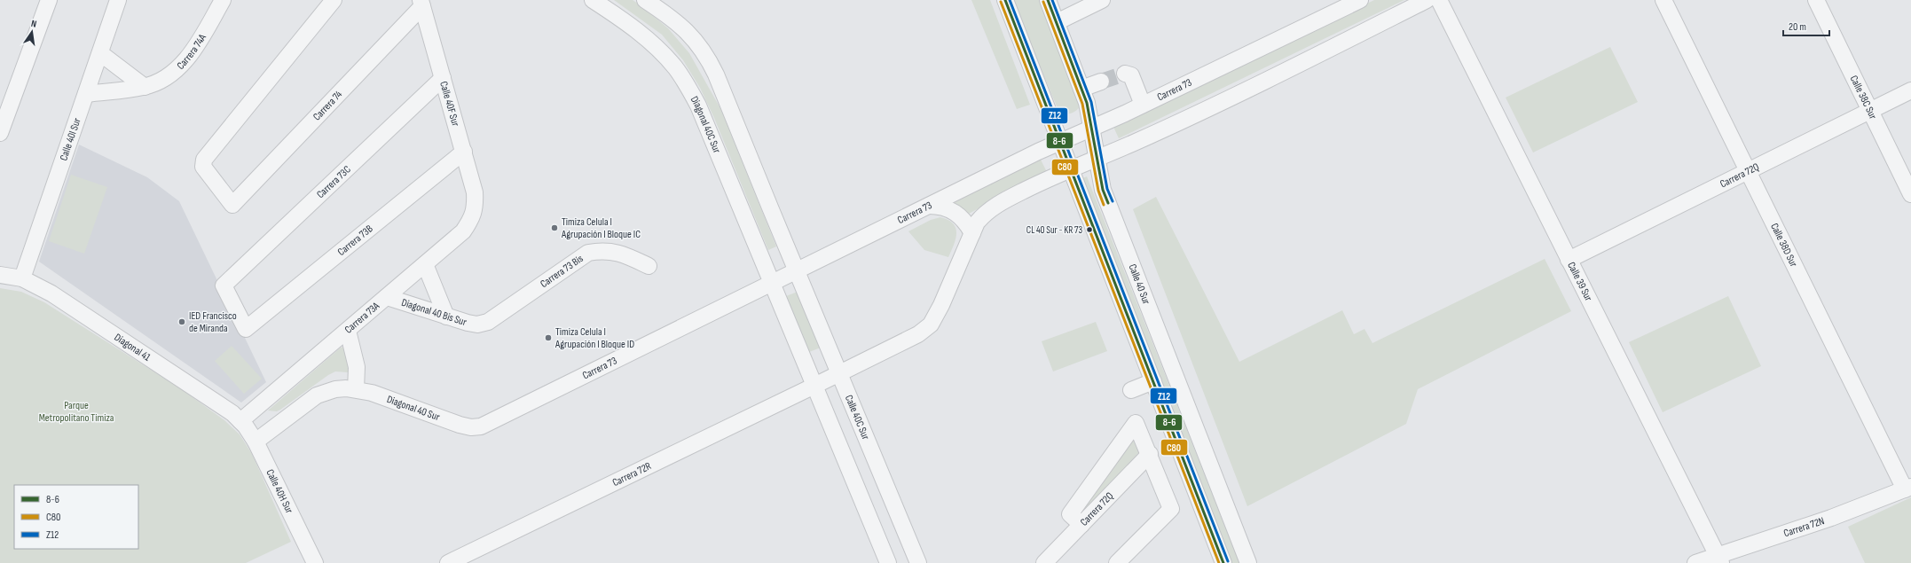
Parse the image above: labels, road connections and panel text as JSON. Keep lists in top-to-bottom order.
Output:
{
  "streets": {
    "street": [
      "Carrera 74A",
      "Carrera 73",
      "Calle 38C Sur",
      "Calle 40F Sur",
      "Carrera 74",
      "Diagonal 40C Sur",
      "Calle 40I Sur",
      "Carrera 72Q",
      "Carrera 73C",
      "Carrera 73B",
      "Calle 38D Sur",
      "Carrera 73 Bis",
      "Calle 39 Sur",
      "Calle 40 Sur",
      "Diagonal 40 Bis Sur",
      "Carrera 73A",
      "Diagonal 41",
      "Diagonal 40 Sur",
      "Calle 40C Sur",
      "Carrera 72R",
      "Calle 40H Sur",
      "Carrera 72N"
    ]
  },
  "crossings": [
    ["Carrera 74A", "Calle 40I Sur"],
    ["Carrera 73", "Diagonal 40C Sur"],
    ["Carrera 73", "Calle 40 Sur"],
    ["Carrera 73", "Diagonal 40 Sur"],
    ["Carrera 73", "Calle 40C Sur"],
    ["Calle 38C Sur", "Carrera 72Q"],
    ["Calle 40F Sur", "Carrera 74"],
    ["Calle 40F Sur", "Carrera 73C"],
    ["Calle 40F Sur", "Carrera 73B"],
    ["Calle 40F Sur", "Carrera 73A"],
    ["Calle 40I Sur", "Diagonal 41"],
    ["Carrera 72Q", "Calle 38D Sur"],
    ["Carrera 72Q", "Calle 39 Sur"],
    ["Carrera 73C", "Carrera 73B"],
    ["Calle 38D Sur", "Carrera 72N"],
    ["Carrera 73 Bis", "Diagonal 40 Bis Sur"],
    ["Calle 39 Sur", "Carrera 72N"],
    ["Diagonal 40 Bis Sur", "Carrera 73A"],
    ["Carrera 73A", "Diagonal 41"],
    ["Carrera 73A", "Calle 40H Sur"],
    ["Diagonal 41", "Calle 40H Sur"]
  ],
  "parks": ["Parque Metropolitano Timiza"],
  "places": [
    "Timiza Celula I Agrupación I Bloque IC",
    "CL 40 Sur - KR 73",
    "IED Francisco de Miranda",
    "Timiza Celula I Agrupación I Bloque ID"
  ],
  "lines": ["transit line 8-6", "transit line Z12", "transit line C80"],
  "legend": ["8-6", "C80", "Z12"],
  "scale_bar": "20 m",
  "north": "top"
}
